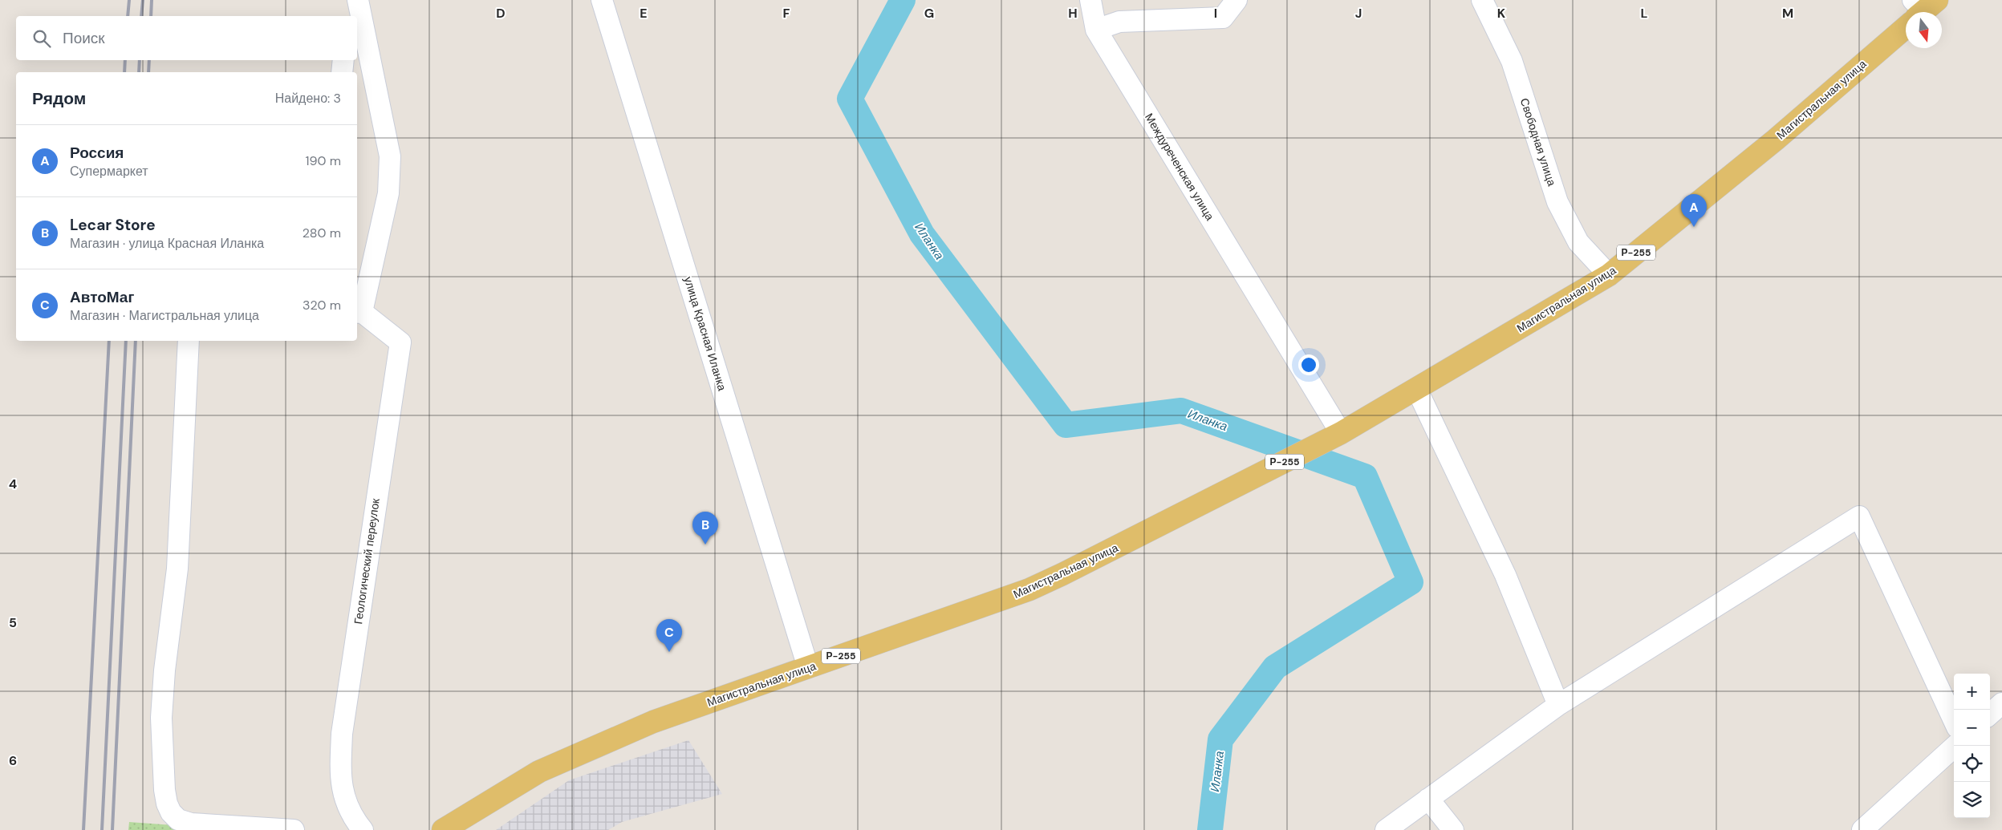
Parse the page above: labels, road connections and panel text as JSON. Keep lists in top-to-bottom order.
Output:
{
  "streets": {
    "main road": ["Магистральная улица", "Р-255"],
    "street": [
      "Свободная улица",
      "Междуреченская улица",
      "улица Красная Иланка",
      "Геологический переулок"
    ]
  },
  "crossings": [
    ["Магистральная улица", "Свободная улица"],
    ["Магистральная улица", "Междуреченская улица"],
    ["Магистральная улица", "улица Красная Иланка"]
  ],
  "water": ["Иланка"],
  "north": "bottom",
  "page": {
    "search": "Поиск",
    "heading": ["Рядом", "Найдено: 3"],
    "list": [
      {
        "mark": "A",
        "name": "Россия",
        "note": "Супермаркет",
        "value": "190 m"
      },
      {
        "mark": "B",
        "name": "Lecar Store",
        "note": "Магазин · улица Красная Иланка",
        "value": "280 m"
      },
      {
        "mark": "C",
        "name": "АвтоМаг",
        "note": "Магазин · Магистральная улица",
        "value": "320 m"
      }
    ],
    "pins": ["A", "B", "C"],
    "map_buttons": ["+", "−"]
  },
  "grid": {
    "columns": [
      "D",
      "E",
      "F",
      "G",
      "H",
      "I",
      "J",
      "K",
      "L",
      "M"
    ],
    "rows": ["4", "5", "6"]
  }
}
